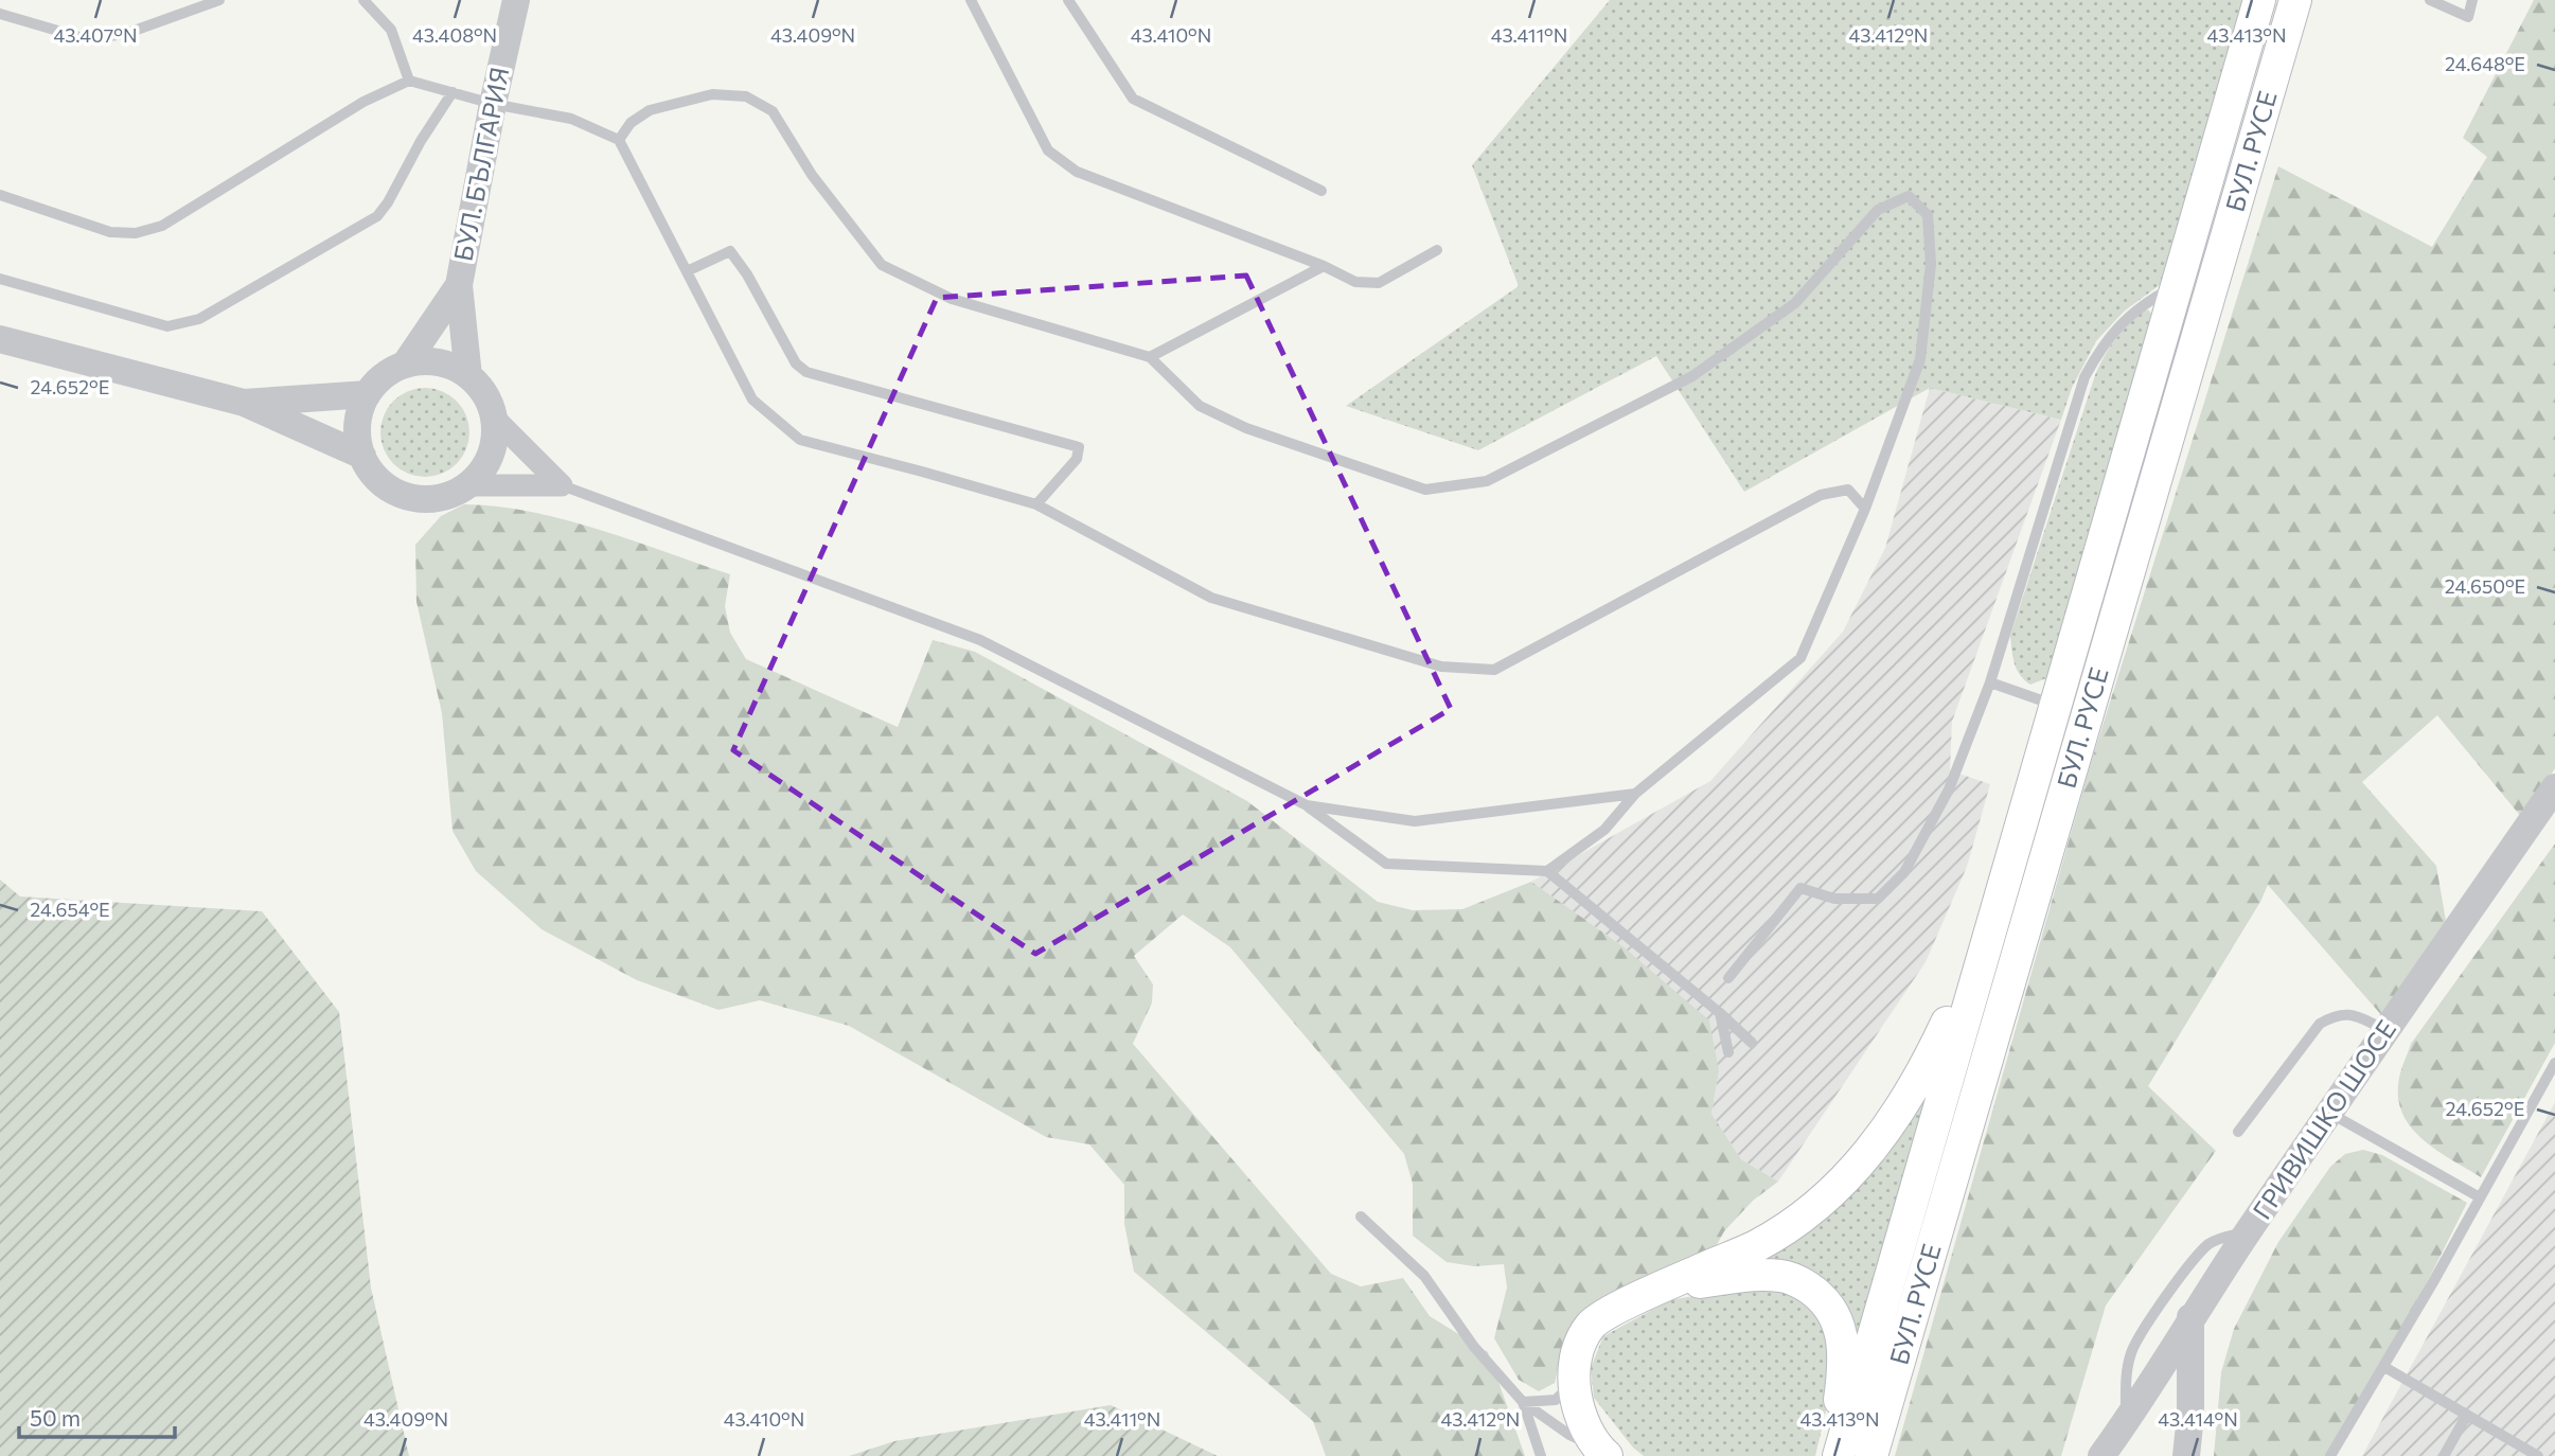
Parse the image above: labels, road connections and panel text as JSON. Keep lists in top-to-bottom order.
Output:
{
  "streets": {
    "main road": ["БУЛ. РУСЕ"],
    "street": ["БУЛ. БЪЛГАРИЯ", "ГРИВИШКО ШОСЕ"]
  },
  "scale_bar": "50 m",
  "coordinates": [
    "43.407°N",
    "43.408°N",
    "43.409°N",
    "43.410°N",
    "43.411°N",
    "43.412°N",
    "43.413°N",
    "24.648°E",
    "24.652°E",
    "24.650°E",
    "24.654°E",
    "43.414°N"
  ]
}
